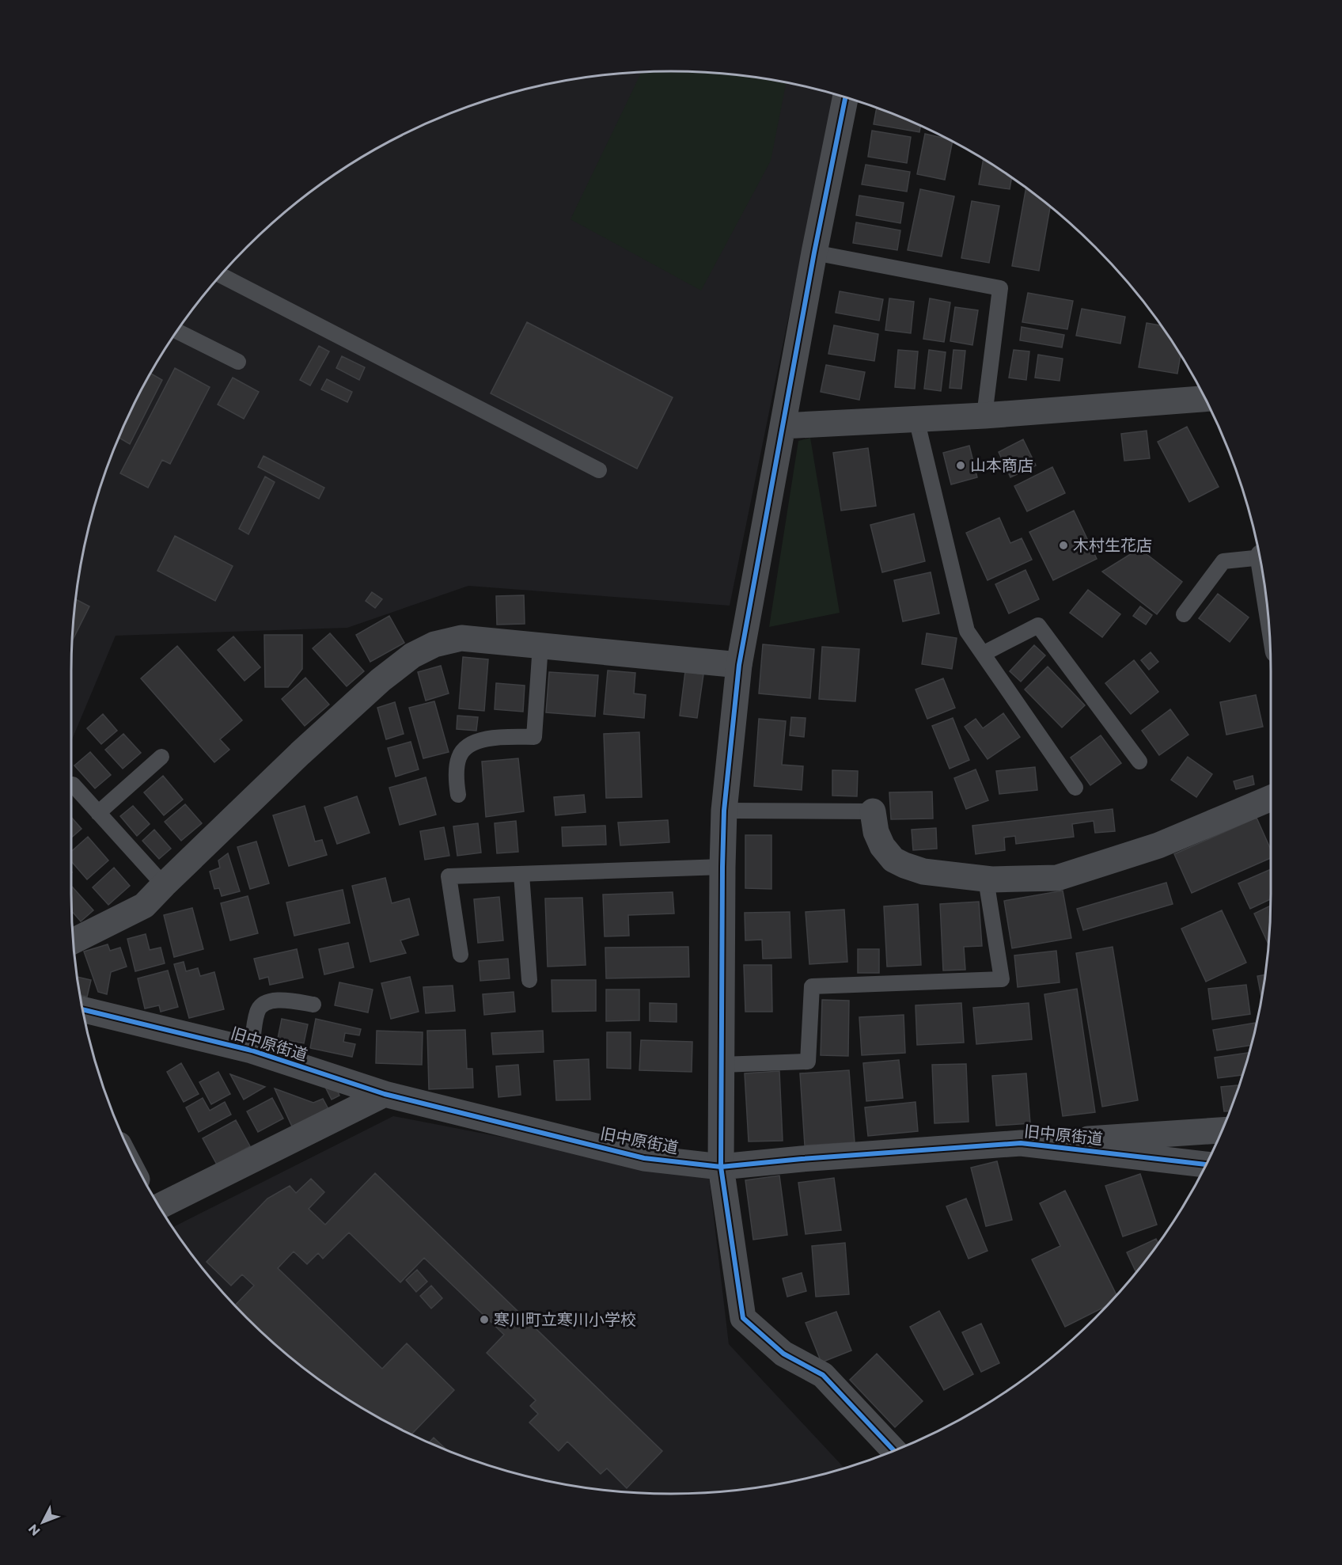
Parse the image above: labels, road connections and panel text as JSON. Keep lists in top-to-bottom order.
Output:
{
  "streets": {
    "street": ["旧中原街道"]
  },
  "places": ["山本商店", "木村生花店", "寒川町立寒川小学校"],
  "north": "bottom left"
}
